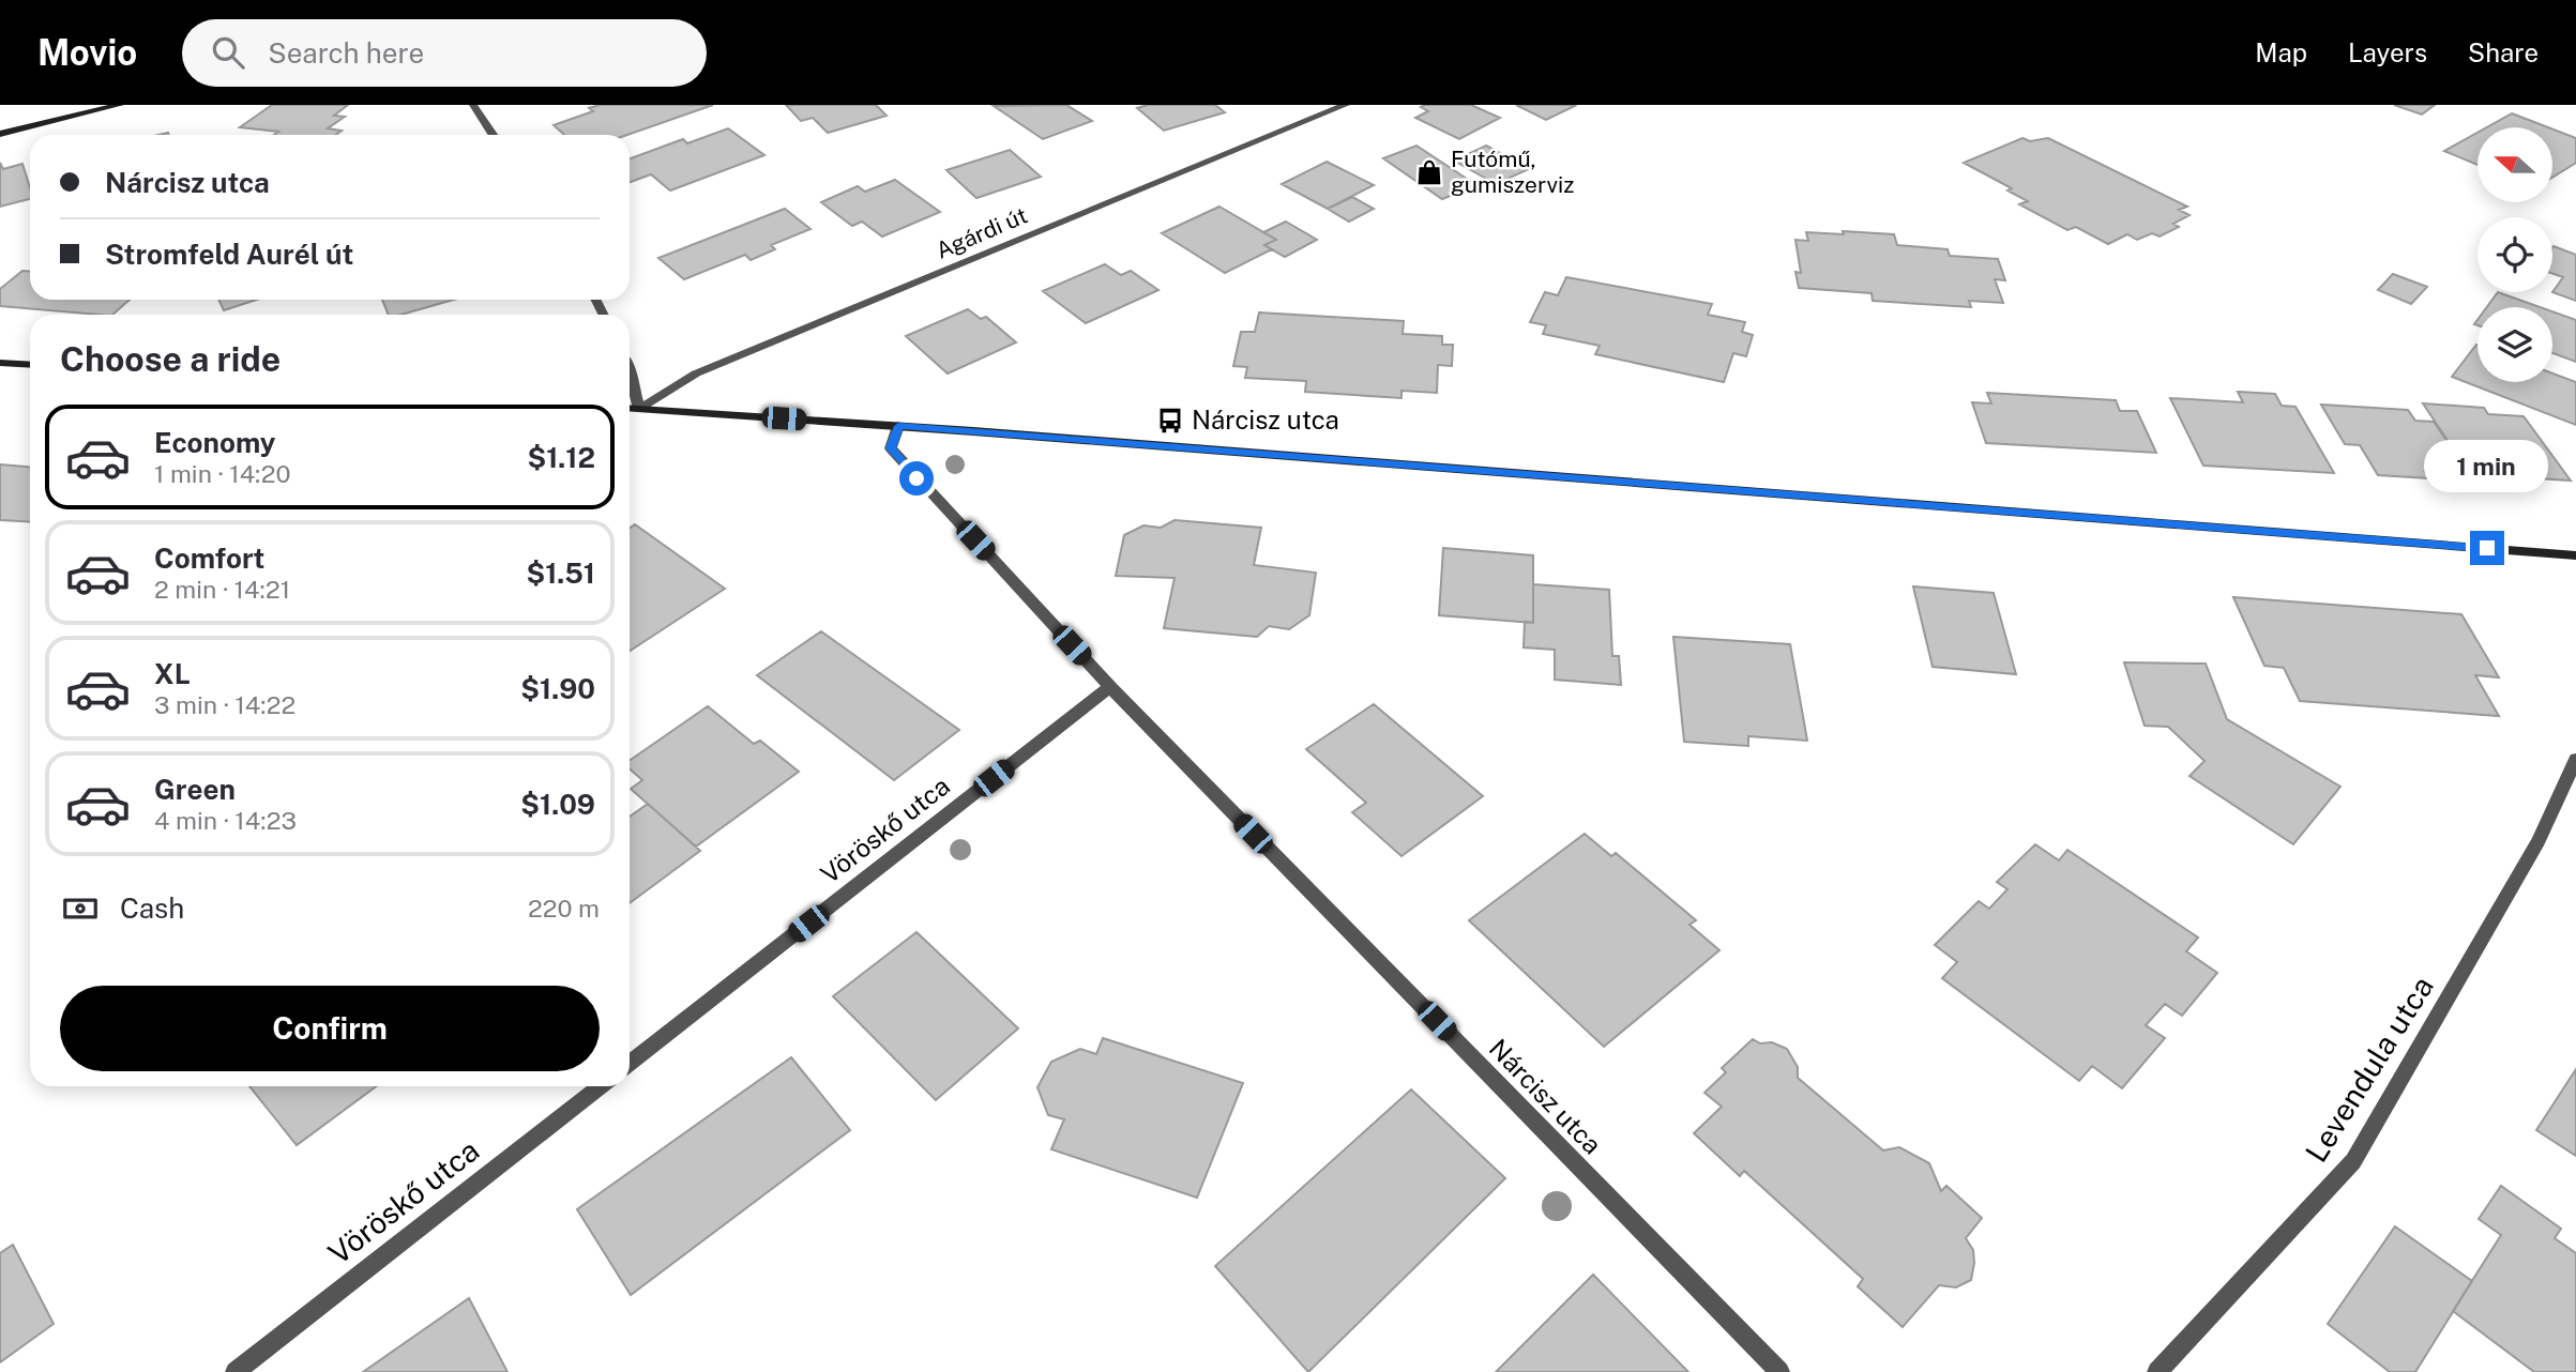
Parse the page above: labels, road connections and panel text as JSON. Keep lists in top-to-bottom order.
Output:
{
  "streets": {
    "street": [
      "Agárdi út",
      "Vöröskő utca",
      "Levendula utca",
      "Nárcisz utca"
    ]
  },
  "crossings": [
    ["Vöröskő utca", "Nárcisz utca"]
  ],
  "places": {
    "shop": ["Futómű, gumiszerviz"],
    "bus stop": ["Nárcisz utca"]
  },
  "north": "left",
  "page": {
    "header": "Movio",
    "search": "Search here",
    "nav": ["Map", "Layers", "Share"],
    "banner": ["Nárcisz utca", "Stromfeld Aurél út"],
    "heading": "Choose a ride",
    "list": [
      {
        "name": "Economy",
        "note": "1 min · 14:20",
        "value": "$1.12"
      },
      {
        "name": "Comfort",
        "note": "2 min · 14:21",
        "value": "$1.51"
      },
      {
        "name": "XL",
        "note": "3 min · 14:22",
        "value": "$1.90"
      },
      {
        "name": "Green",
        "note": "4 min · 14:23",
        "value": "$1.09"
      }
    ],
    "bubble": "1 min",
    "pay": ["Cash", "220 m"],
    "buttons": "Confirm"
  }
}
